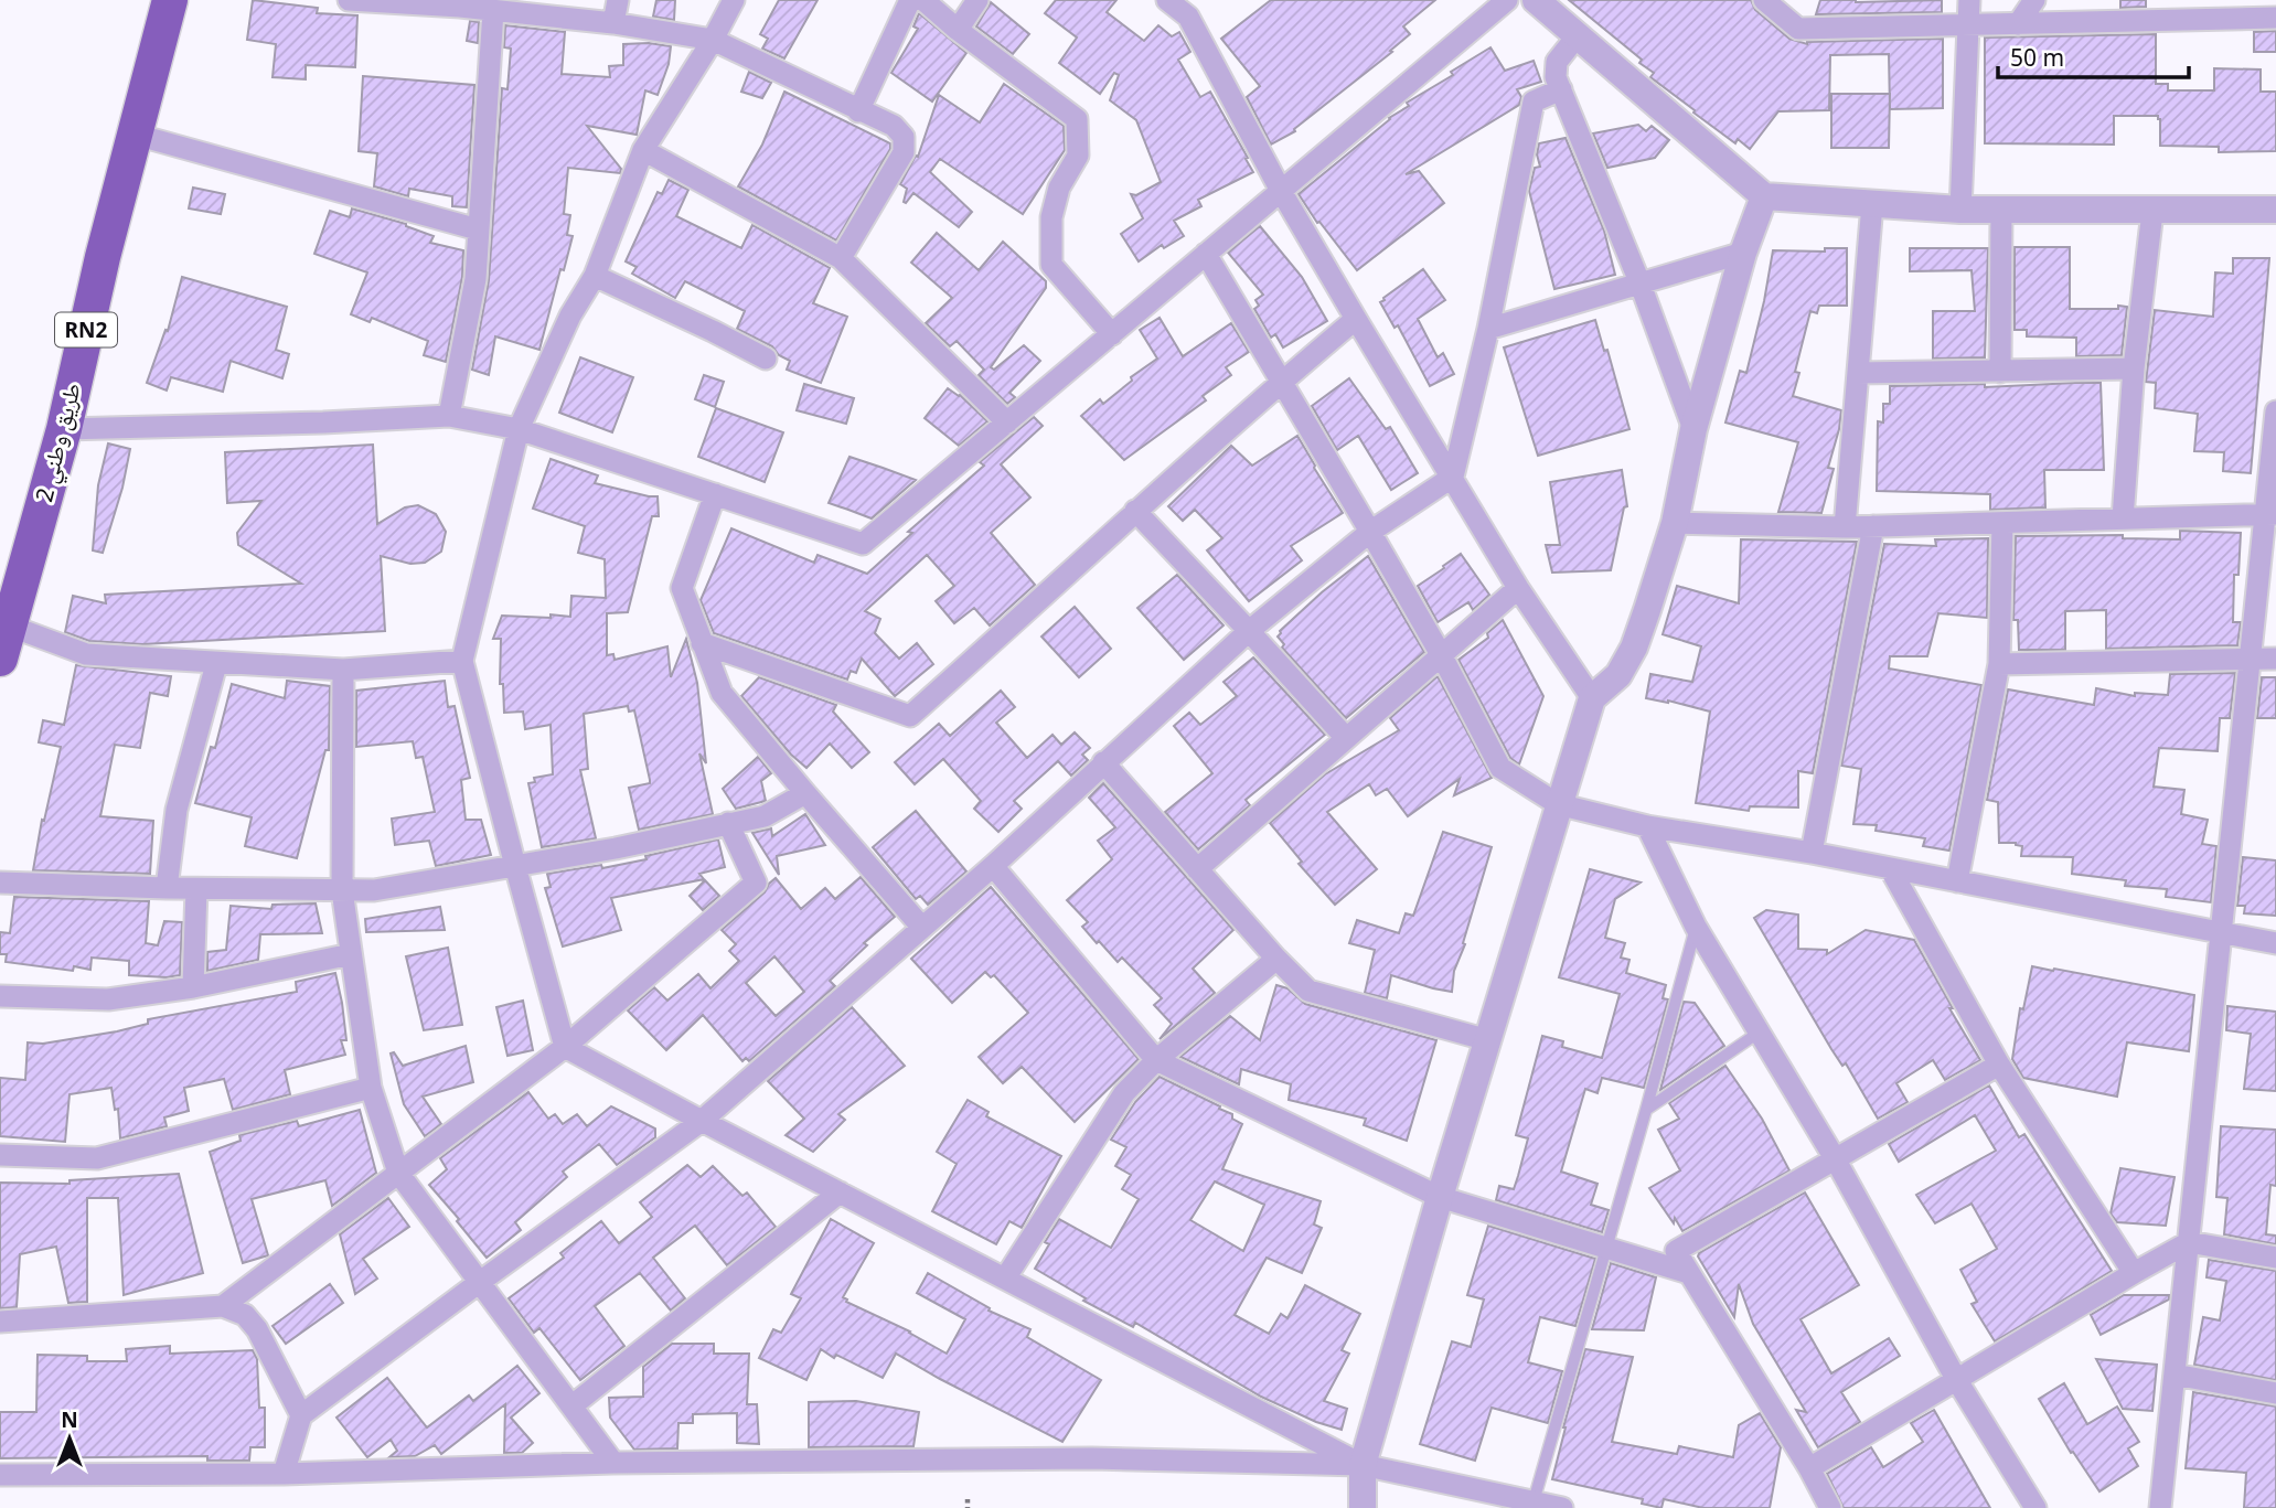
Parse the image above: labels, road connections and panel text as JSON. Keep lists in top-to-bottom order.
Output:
{
  "streets": {
    "highway": ["RN2", "طريق وطني 2"]
  },
  "scale_bar": "50 m",
  "north": "top"
}
